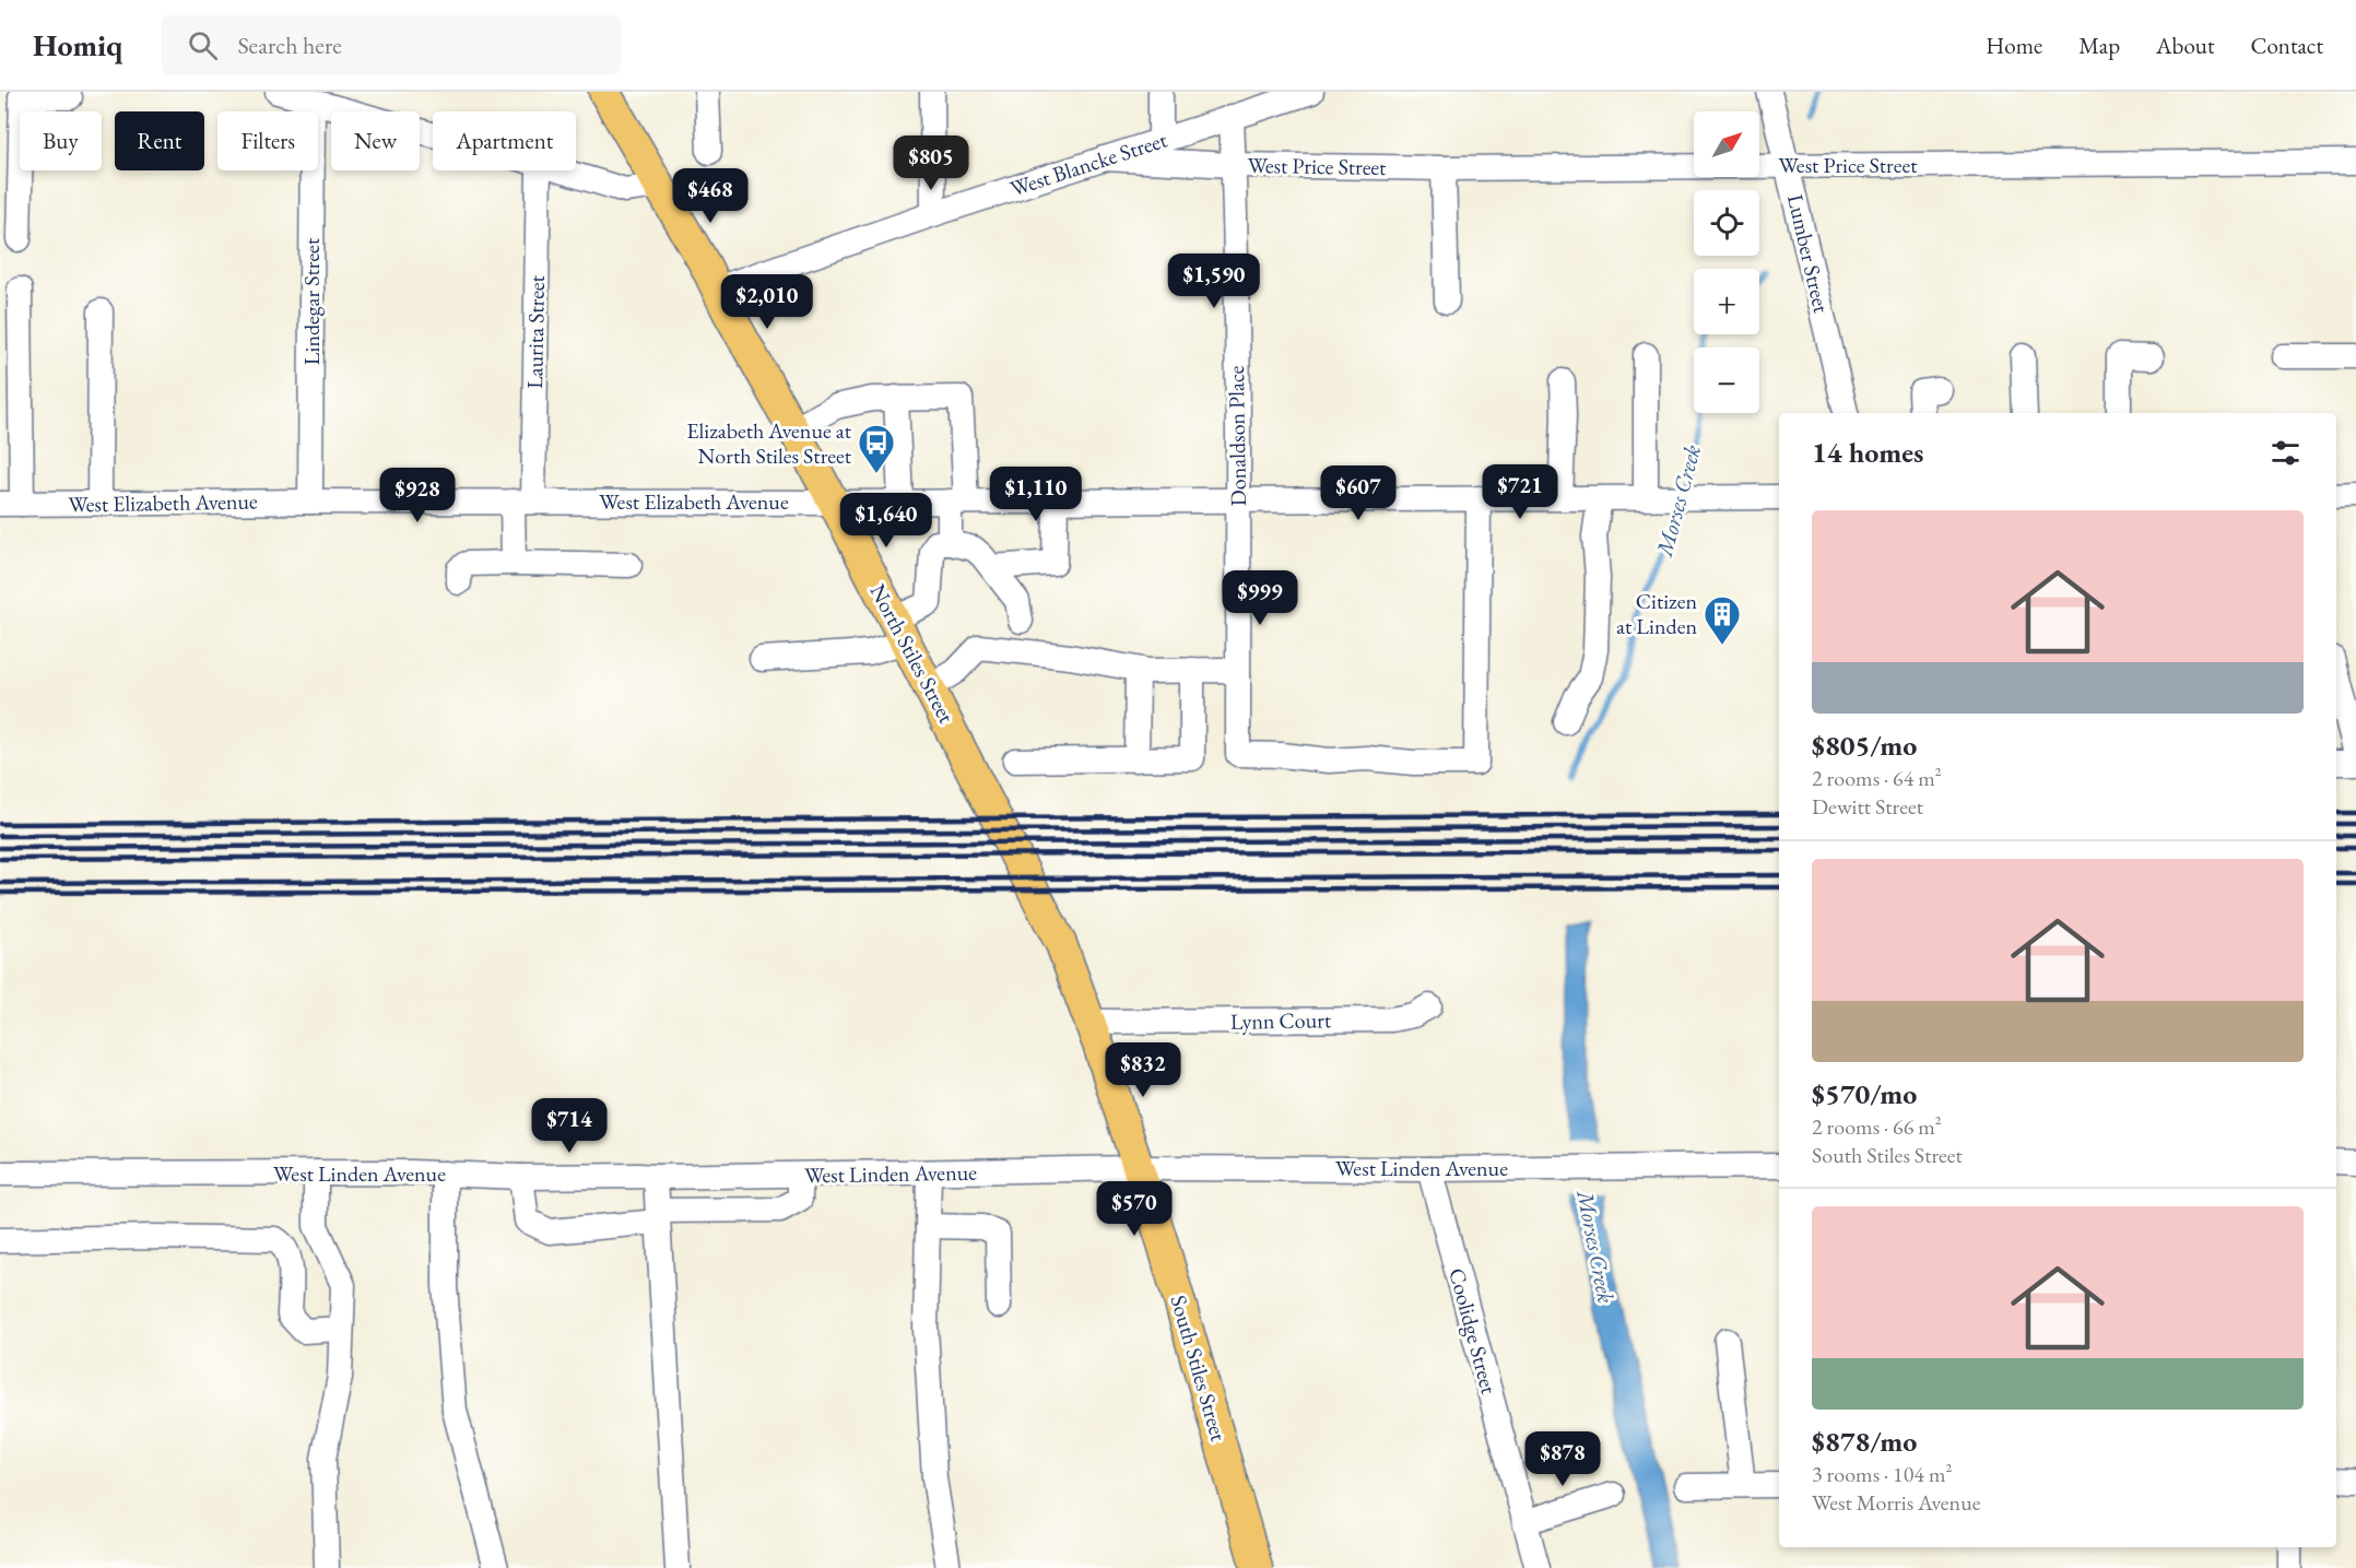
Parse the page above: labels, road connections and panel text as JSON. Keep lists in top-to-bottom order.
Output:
{
  "streets": {
    "main road": ["North Stiles Street", "South Stiles Street"],
    "street": [
      "West Blancke Street",
      "West Price Street",
      "Lumber Street",
      "Lindegar Street",
      "Laurita Street",
      "Donaldson Place",
      "West Elizabeth Avenue",
      "Lynn Court",
      "West Linden Avenue",
      "Coolidge Street"
    ]
  },
  "crossings": [
    ["West Blancke Street", "West Price Street"],
    ["West Blancke Street", "Donaldson Place"],
    ["West Blancke Street", "North Stiles Street"],
    ["West Price Street", "Lumber Street"],
    ["West Price Street", "Donaldson Place"],
    ["Lindegar Street", "West Elizabeth Avenue"],
    ["Laurita Street", "West Elizabeth Avenue"],
    ["Donaldson Place", "West Elizabeth Avenue"],
    ["West Elizabeth Avenue", "North Stiles Street"],
    ["North Stiles Street", "Lynn Court"],
    ["North Stiles Street", "West Linden Avenue"],
    ["North Stiles Street", "South Stiles Street"],
    ["West Linden Avenue", "Coolidge Street"],
    ["West Linden Avenue", "South Stiles Street"]
  ],
  "water": ["Morses Creek"],
  "places": {
    "bus stop": ["Elizabeth Avenue at North Stiles Street"],
    "building": ["Citizen at Linden"]
  },
  "north": "top right",
  "page": {
    "header": "Homiq",
    "search": "Search here",
    "nav": [
      "Home",
      "Map",
      "About",
      "Contact"
    ],
    "map_buttons": ["+", "−"],
    "chip": [
      "Buy",
      "Rent",
      "Filters",
      "New",
      "Apartment"
    ],
    "price": [
      "$805",
      "$468",
      "$1,590",
      "$2,010",
      "$721",
      "$607",
      "$1,110",
      "$928",
      "$1,640",
      "$999",
      "$832",
      "$714",
      "$570",
      "$878"
    ],
    "heading": "14 homes",
    "list": [
      {
        "name": "$805/mo",
        "note": "2 rooms · 64 m² · Dewitt Street"
      },
      {
        "name": "$570/mo",
        "note": "2 rooms · 66 m² · South Stiles Street"
      },
      {
        "name": "$878/mo",
        "note": "3 rooms · 104 m² · West Morris Avenue"
      }
    ]
  }
}
